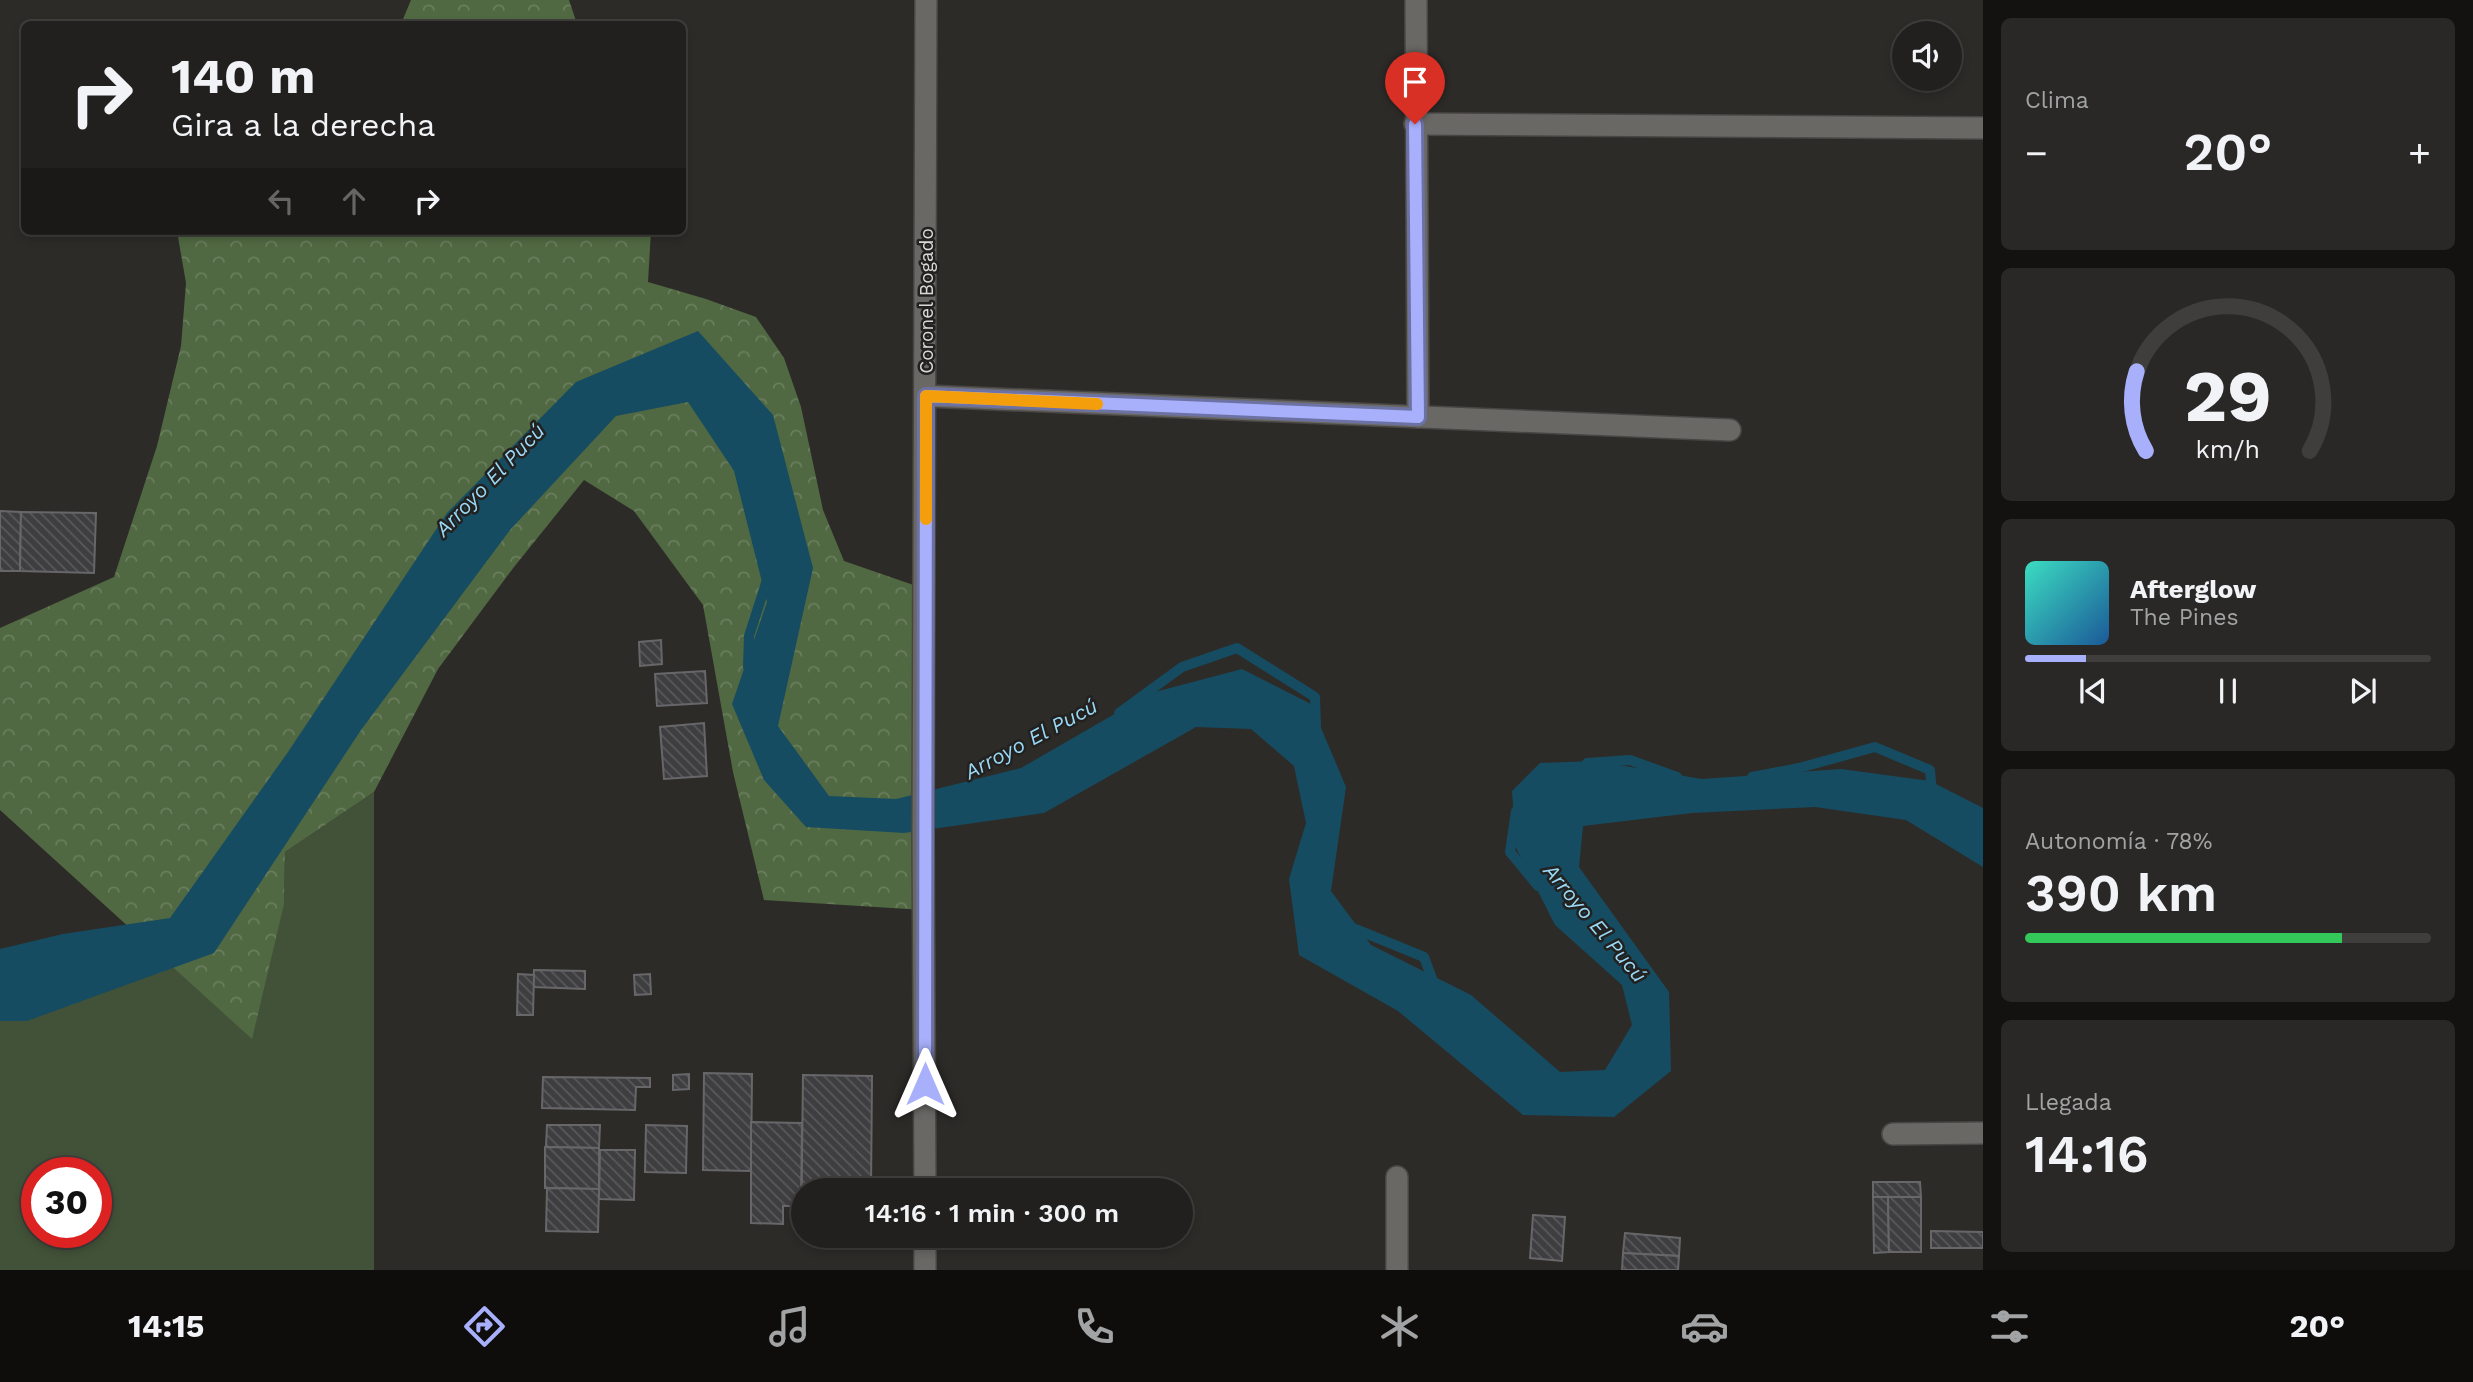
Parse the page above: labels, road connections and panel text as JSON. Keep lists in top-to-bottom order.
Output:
{
  "streets": {
    "street": ["Coronel Bogado"]
  },
  "water": ["Arroyo El Pucú"],
  "page": {
    "tile": [
      "Clima",
      ["Autonomía · 78%", "390 km"],
      ["Llegada", "14:16"]
    ],
    "turn": ["140 m", "Gira a la derecha"],
    "heat": ["−", "20°", "+"],
    "song": ["Afterglow", "The Pines"],
    "limit": "30",
    "trip": "14:16 · 1 min · 300 m",
    "tabs": ["14:15", "20°"],
    "gauge": ["29", "km/h"]
  }
}
